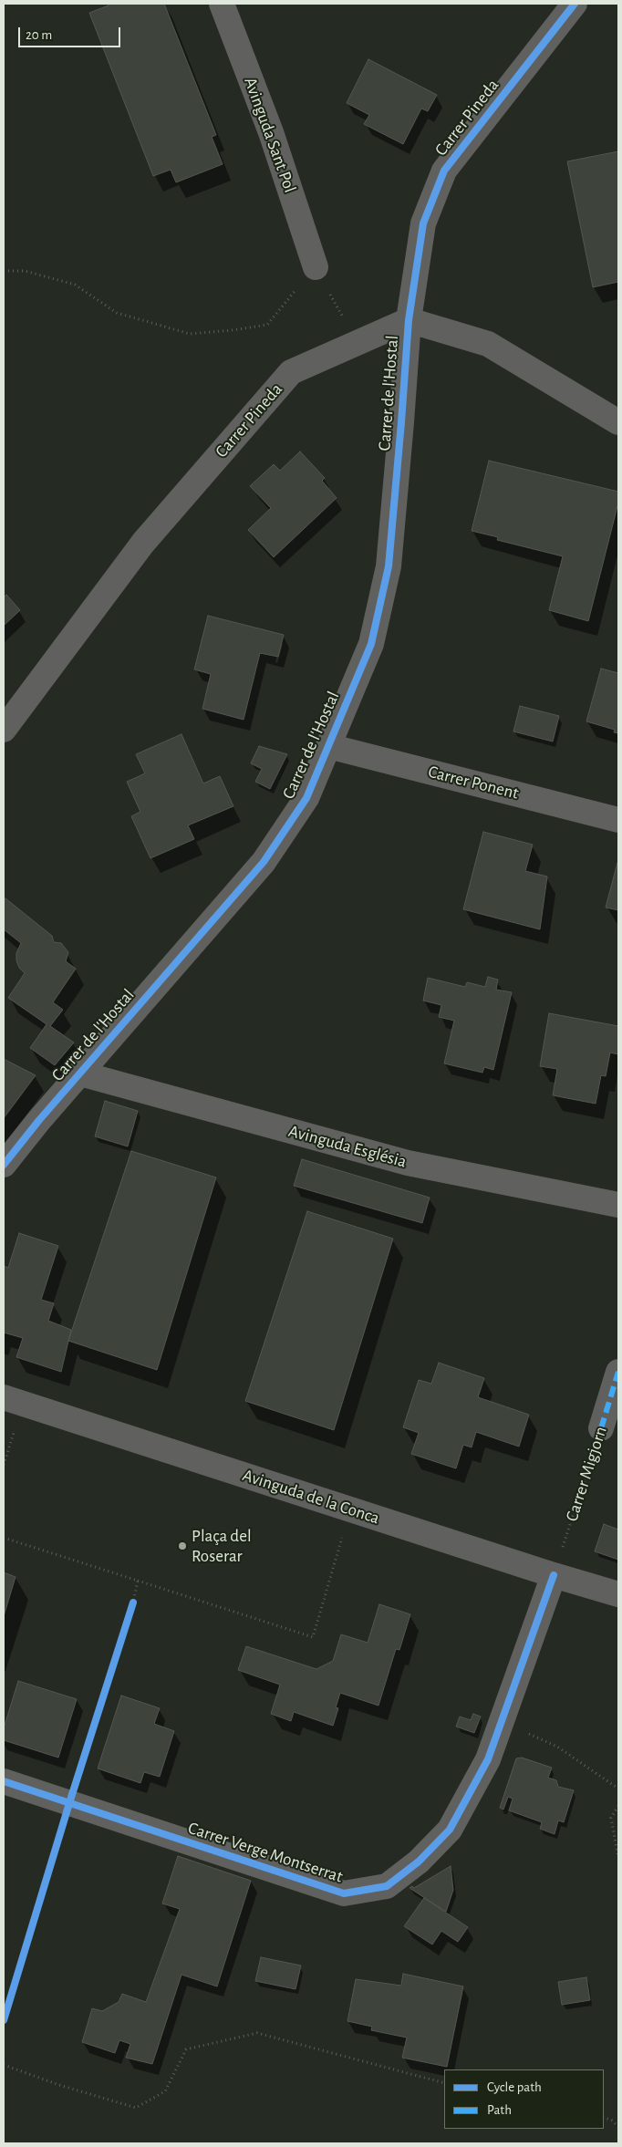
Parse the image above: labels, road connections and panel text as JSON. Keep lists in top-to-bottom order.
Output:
{
  "streets": {
    "street": [
      "Carrer Pineda",
      "Avinguda Sant Pol",
      "Carrer de l'Hostal",
      "Carrer Ponent",
      "Avinguda Església",
      "Carrer Migjorn",
      "Avinguda de la Conca",
      "Carrer Verge Montserrat"
    ]
  },
  "crossings": [
    ["Carrer Pineda", "Carrer de l'Hostal"],
    ["Carrer de l'Hostal", "Carrer Ponent"],
    ["Carrer de l'Hostal", "Avinguda Església"],
    ["Carrer Migjorn", "Avinguda de la Conca"],
    ["Carrer Migjorn", "Carrer Verge Montserrat"],
    ["Avinguda de la Conca", "Carrer Verge Montserrat"]
  ],
  "places": ["Plaça del Roserar"],
  "legend": ["Cycle path", "Path"],
  "scale_bar": "20 m"
}
